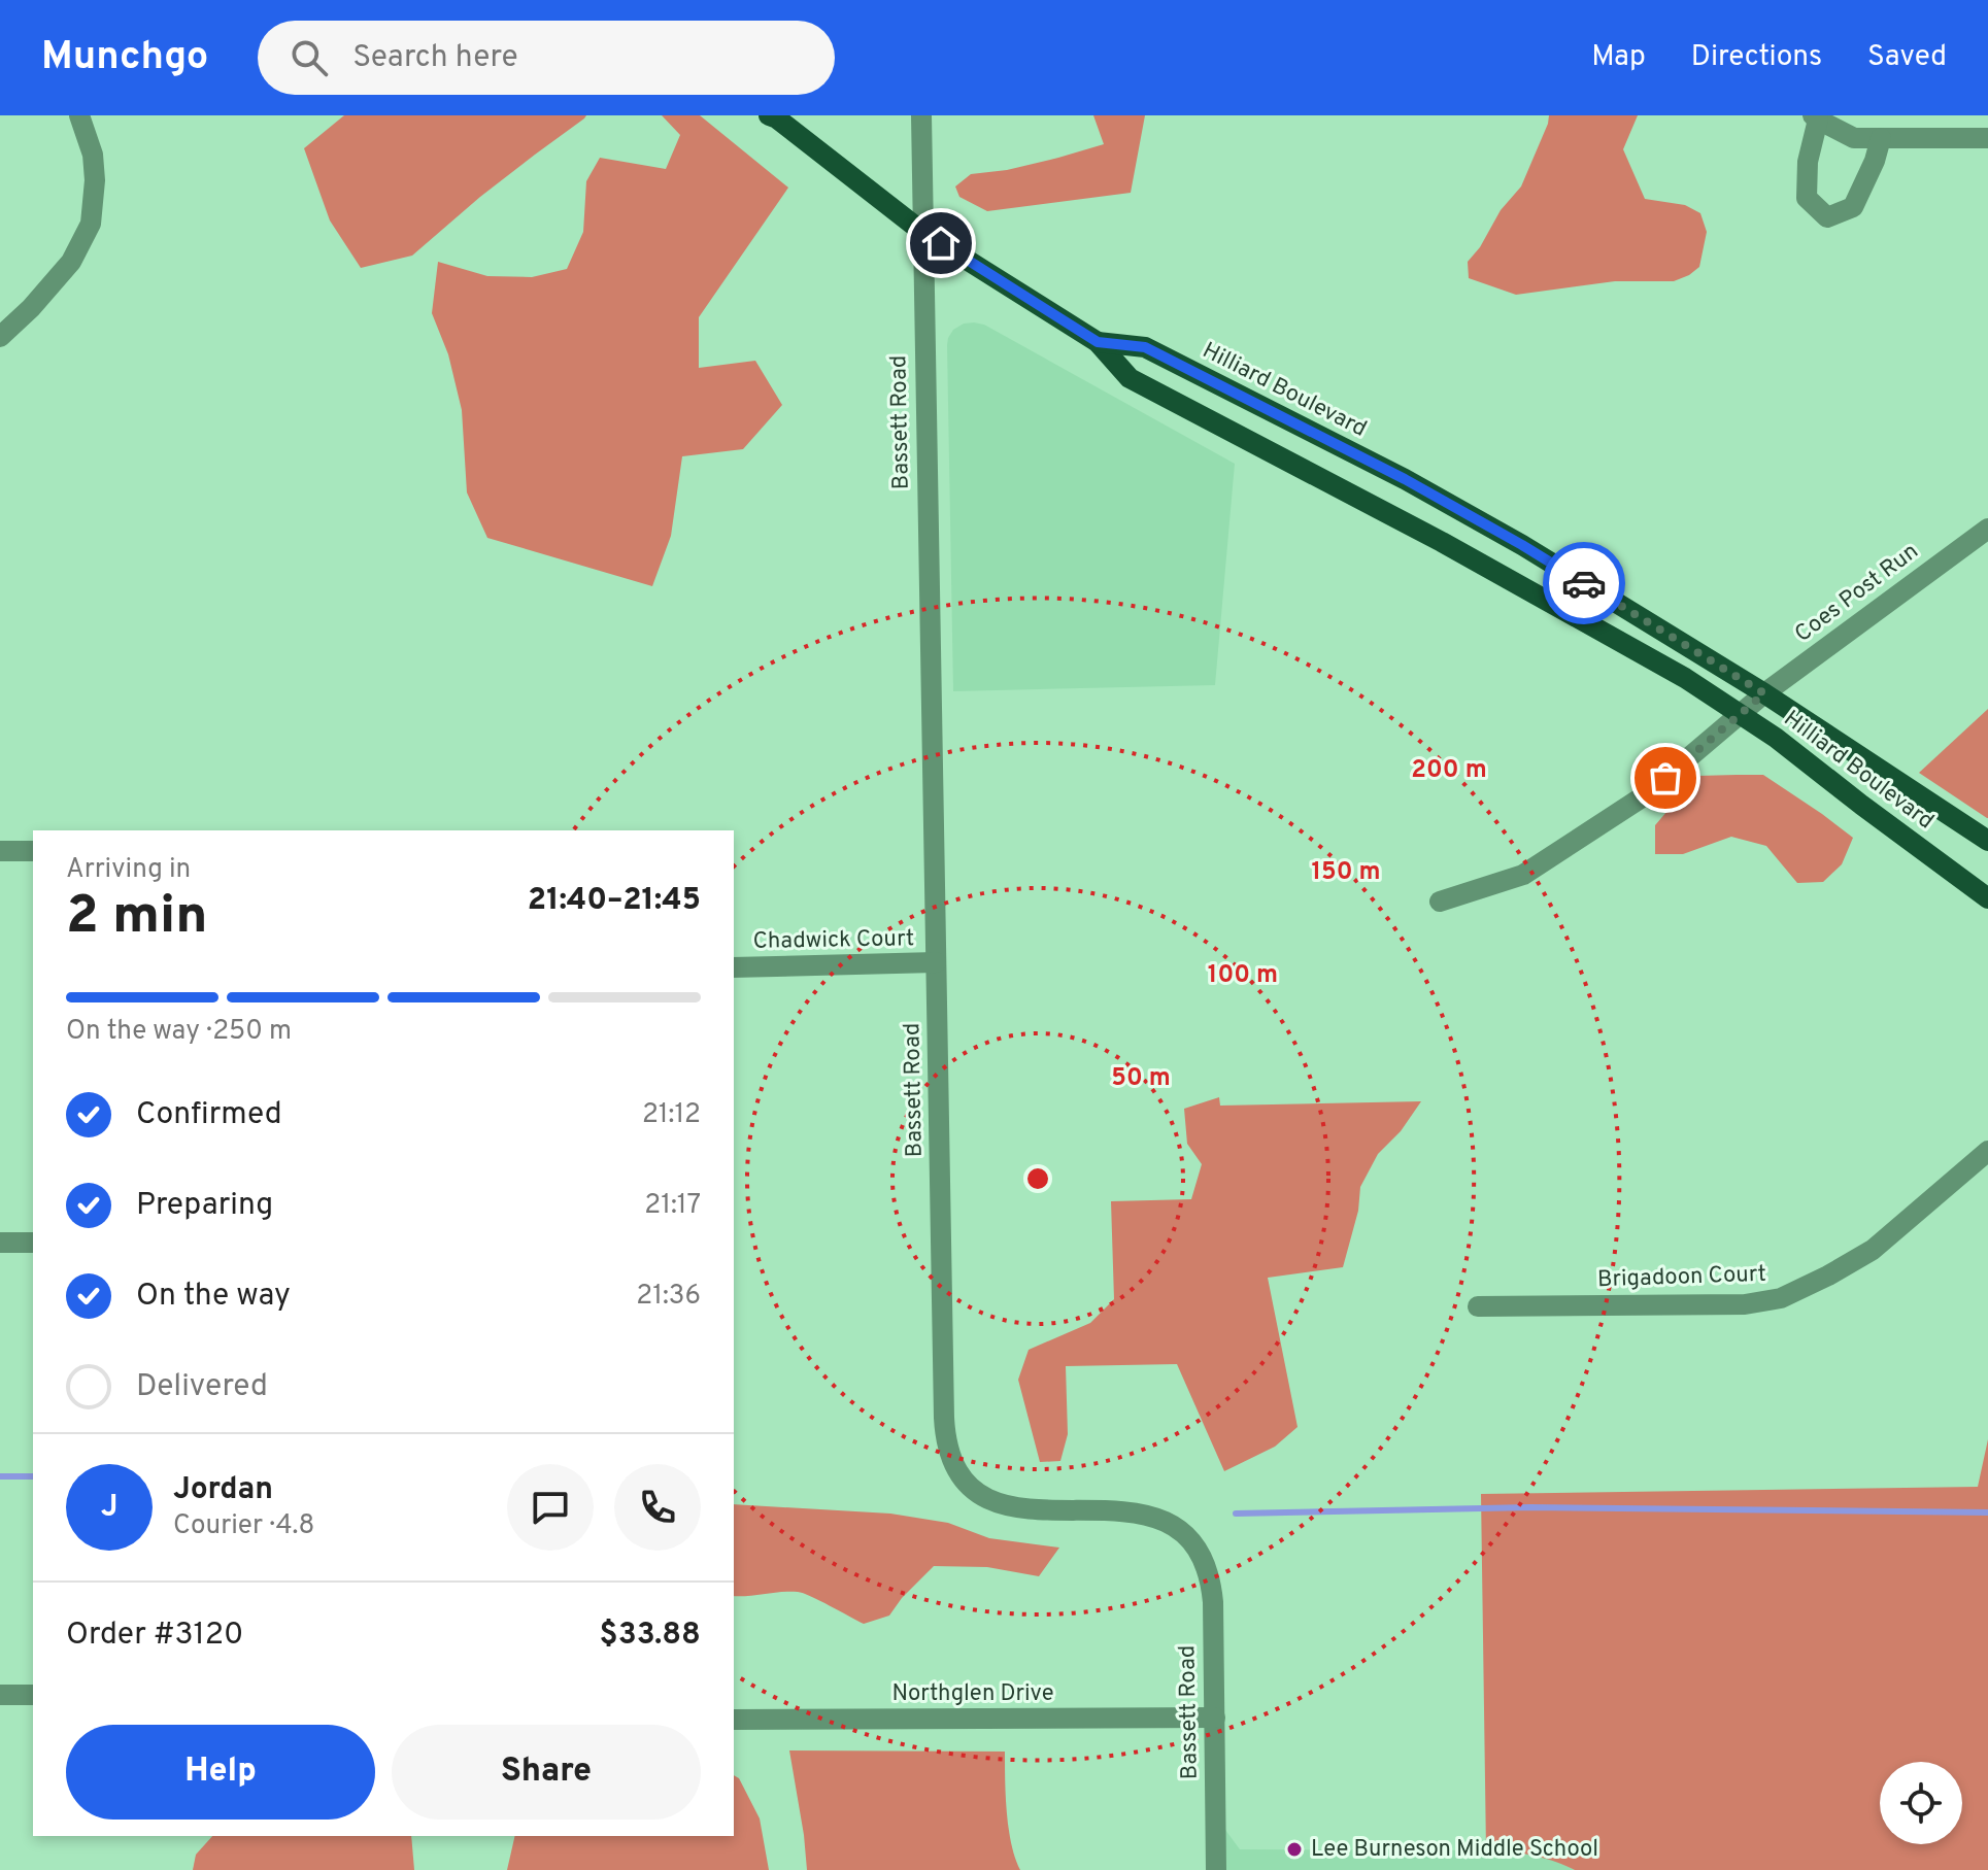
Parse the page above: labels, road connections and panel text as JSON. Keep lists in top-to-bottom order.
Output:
{
  "streets": {
    "main road": ["Hilliard Boulevard"],
    "street": [
      "Bassett Road",
      "Coes Post Run",
      "Chadwick Court",
      "Brigadoon Court",
      "Northglen Drive"
    ]
  },
  "crossings": [
    ["Hilliard Boulevard", "Bassett Road"],
    ["Hilliard Boulevard", "Coes Post Run"],
    ["Bassett Road", "Chadwick Court"],
    ["Bassett Road", "Northglen Drive"]
  ],
  "places": ["Lee Burneson Middle School"],
  "page": {
    "header": "Munchgo",
    "search": "Search here",
    "nav": ["Map", "Directions", "Saved"],
    "heading": ["2 min", "Arriving in", "21:40–21:45"],
    "panel": [
      "Jordan",
      "Courier · 4.8",
      "Order #3120",
      "$33.88"
    ],
    "bar": "On the way · 250 m",
    "list": [
      ["Confirmed", "21:12"],
      ["Preparing", "21:17"],
      ["On the way", "21:36"],
      "Delivered"
    ],
    "round": "J",
    "buttons": ["Help", "Share"]
  },
  "rings": [
    "200 m",
    "150 m",
    "100 m",
    "50 m"
  ]
}
